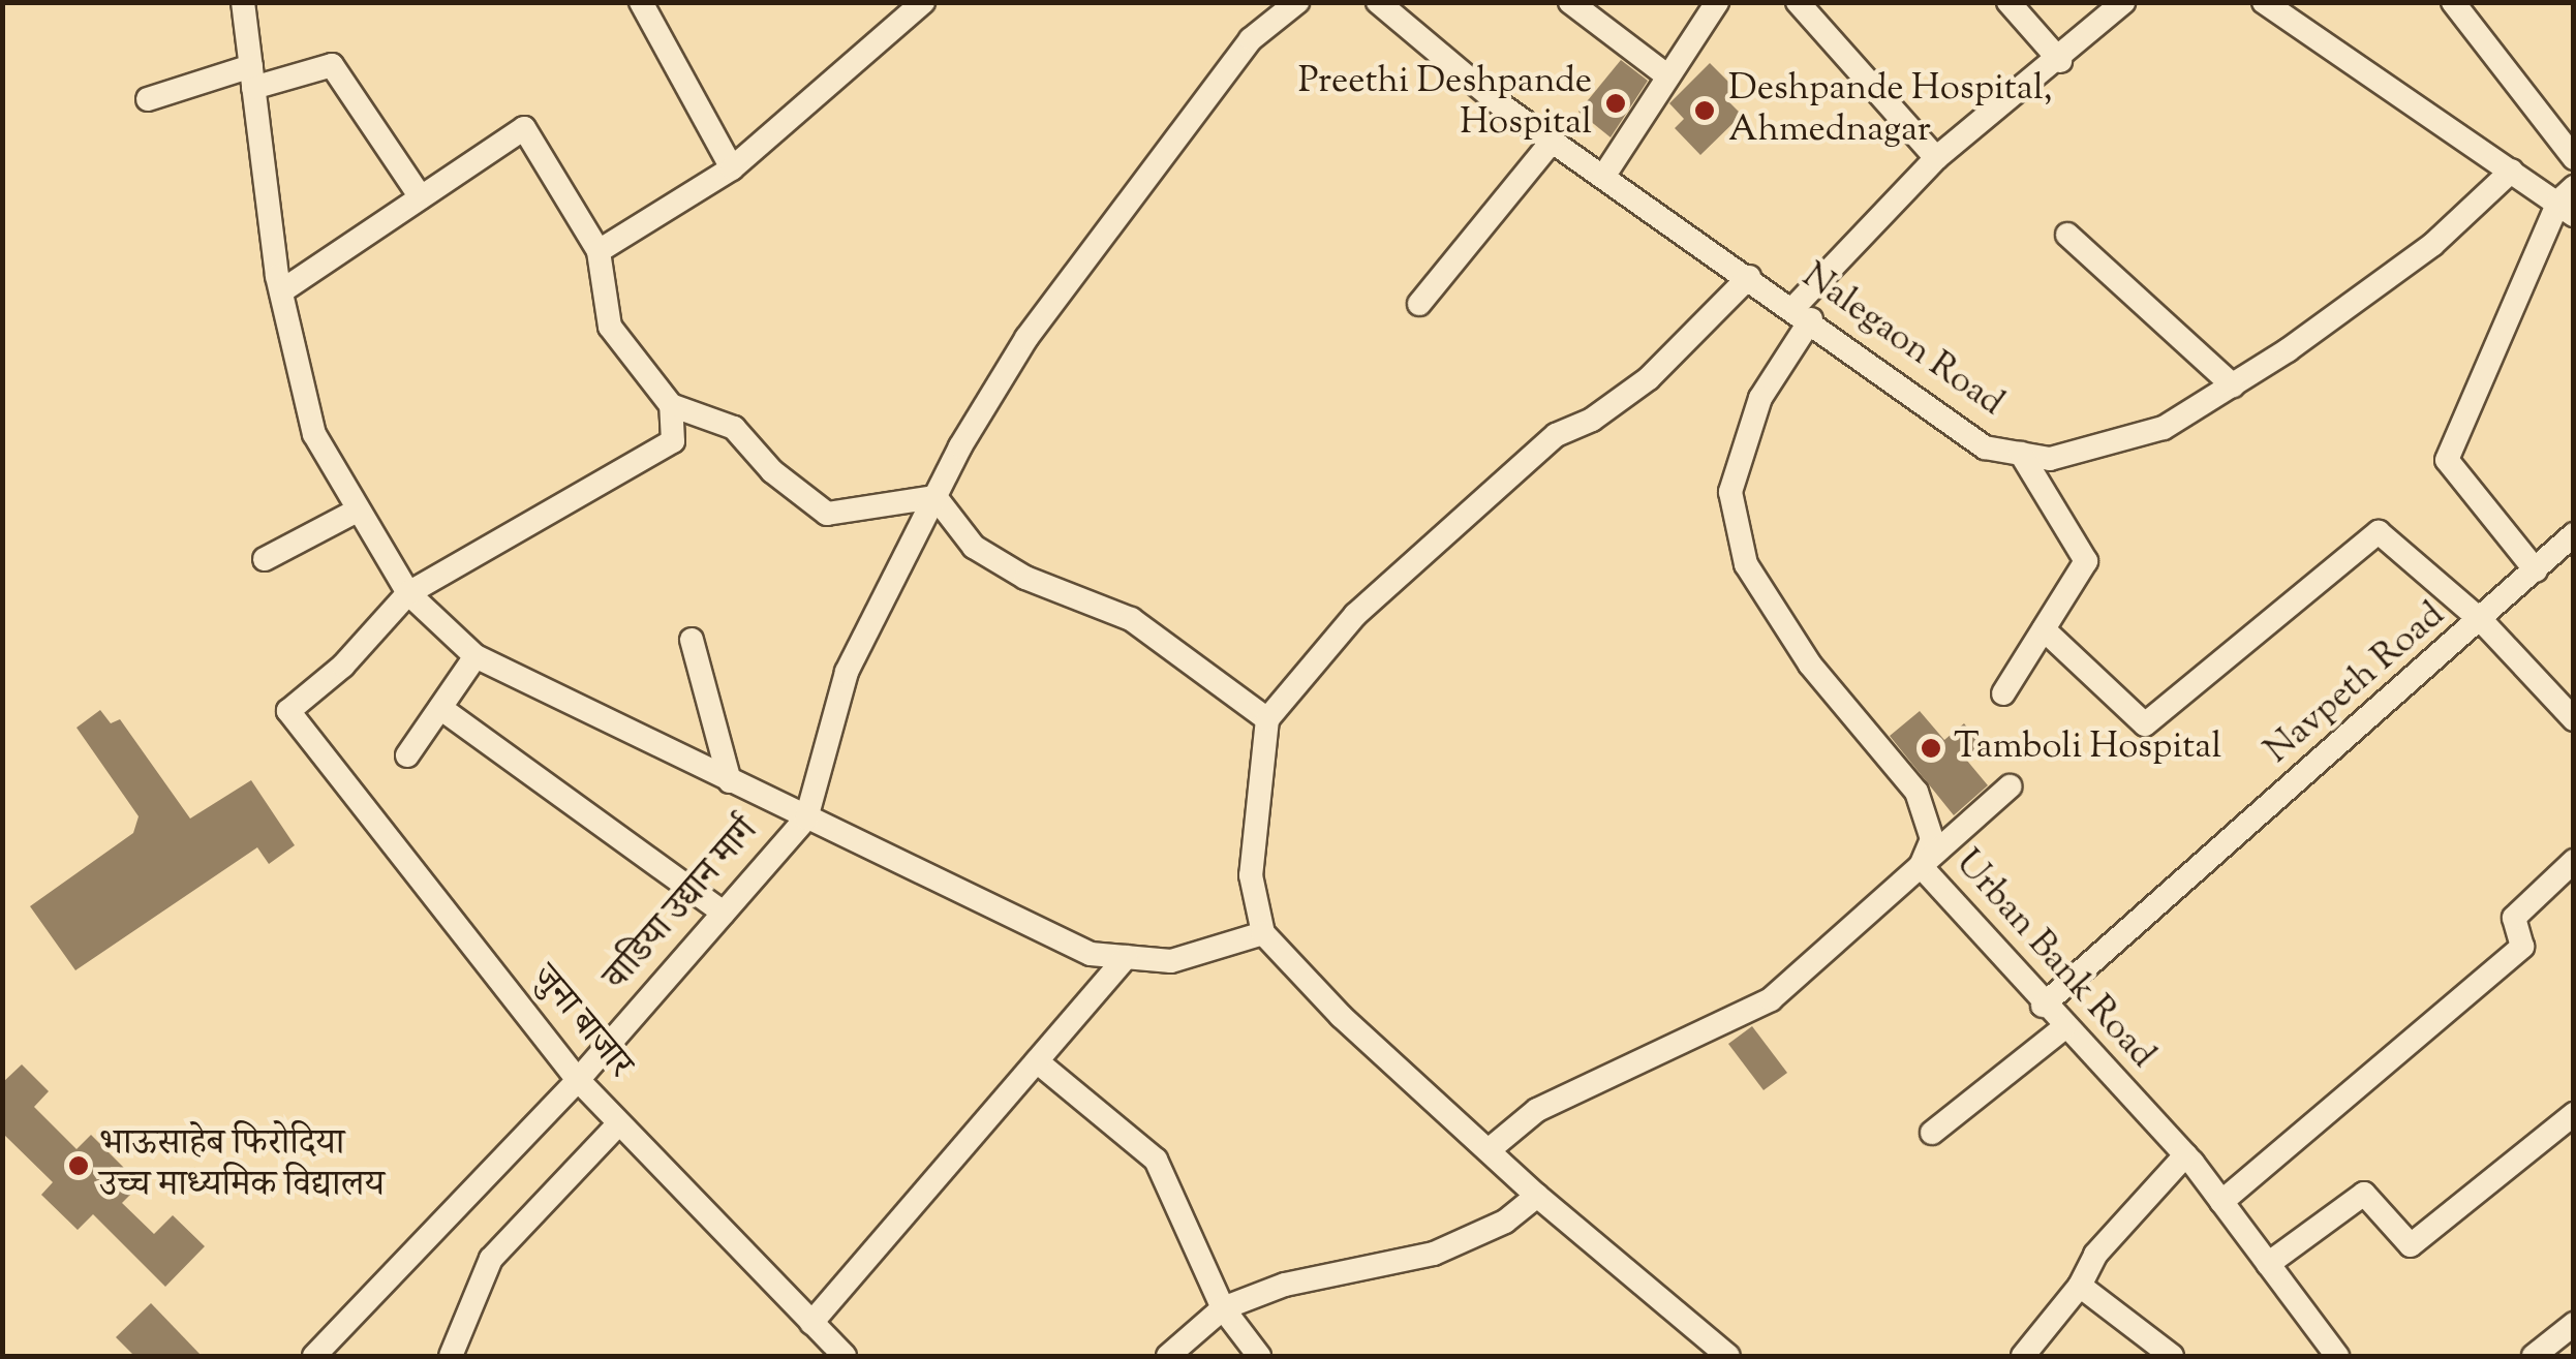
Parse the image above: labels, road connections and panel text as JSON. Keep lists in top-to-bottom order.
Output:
{
  "streets": {
    "street": [
      "Nalegaon Road",
      "Navpeth Road",
      "वाडिया उद्यान मार्ग",
      "Urban Bank Road",
      "जुना बाजार"
    ]
  },
  "crossings": [
    ["Nalegaon Road", "Urban Bank Road"],
    ["Navpeth Road", "Urban Bank Road"],
    ["वाडिया उद्यान मार्ग", "जुना बाजार"]
  ],
  "places": [
    "Preethi Deshpande Hospital",
    "Deshpande Hospital, Ahmednagar",
    "Tamboli Hospital",
    "भाऊसाहेब फिरोदिया उच्च माध्यमिक विद्यालय"
  ]
}
